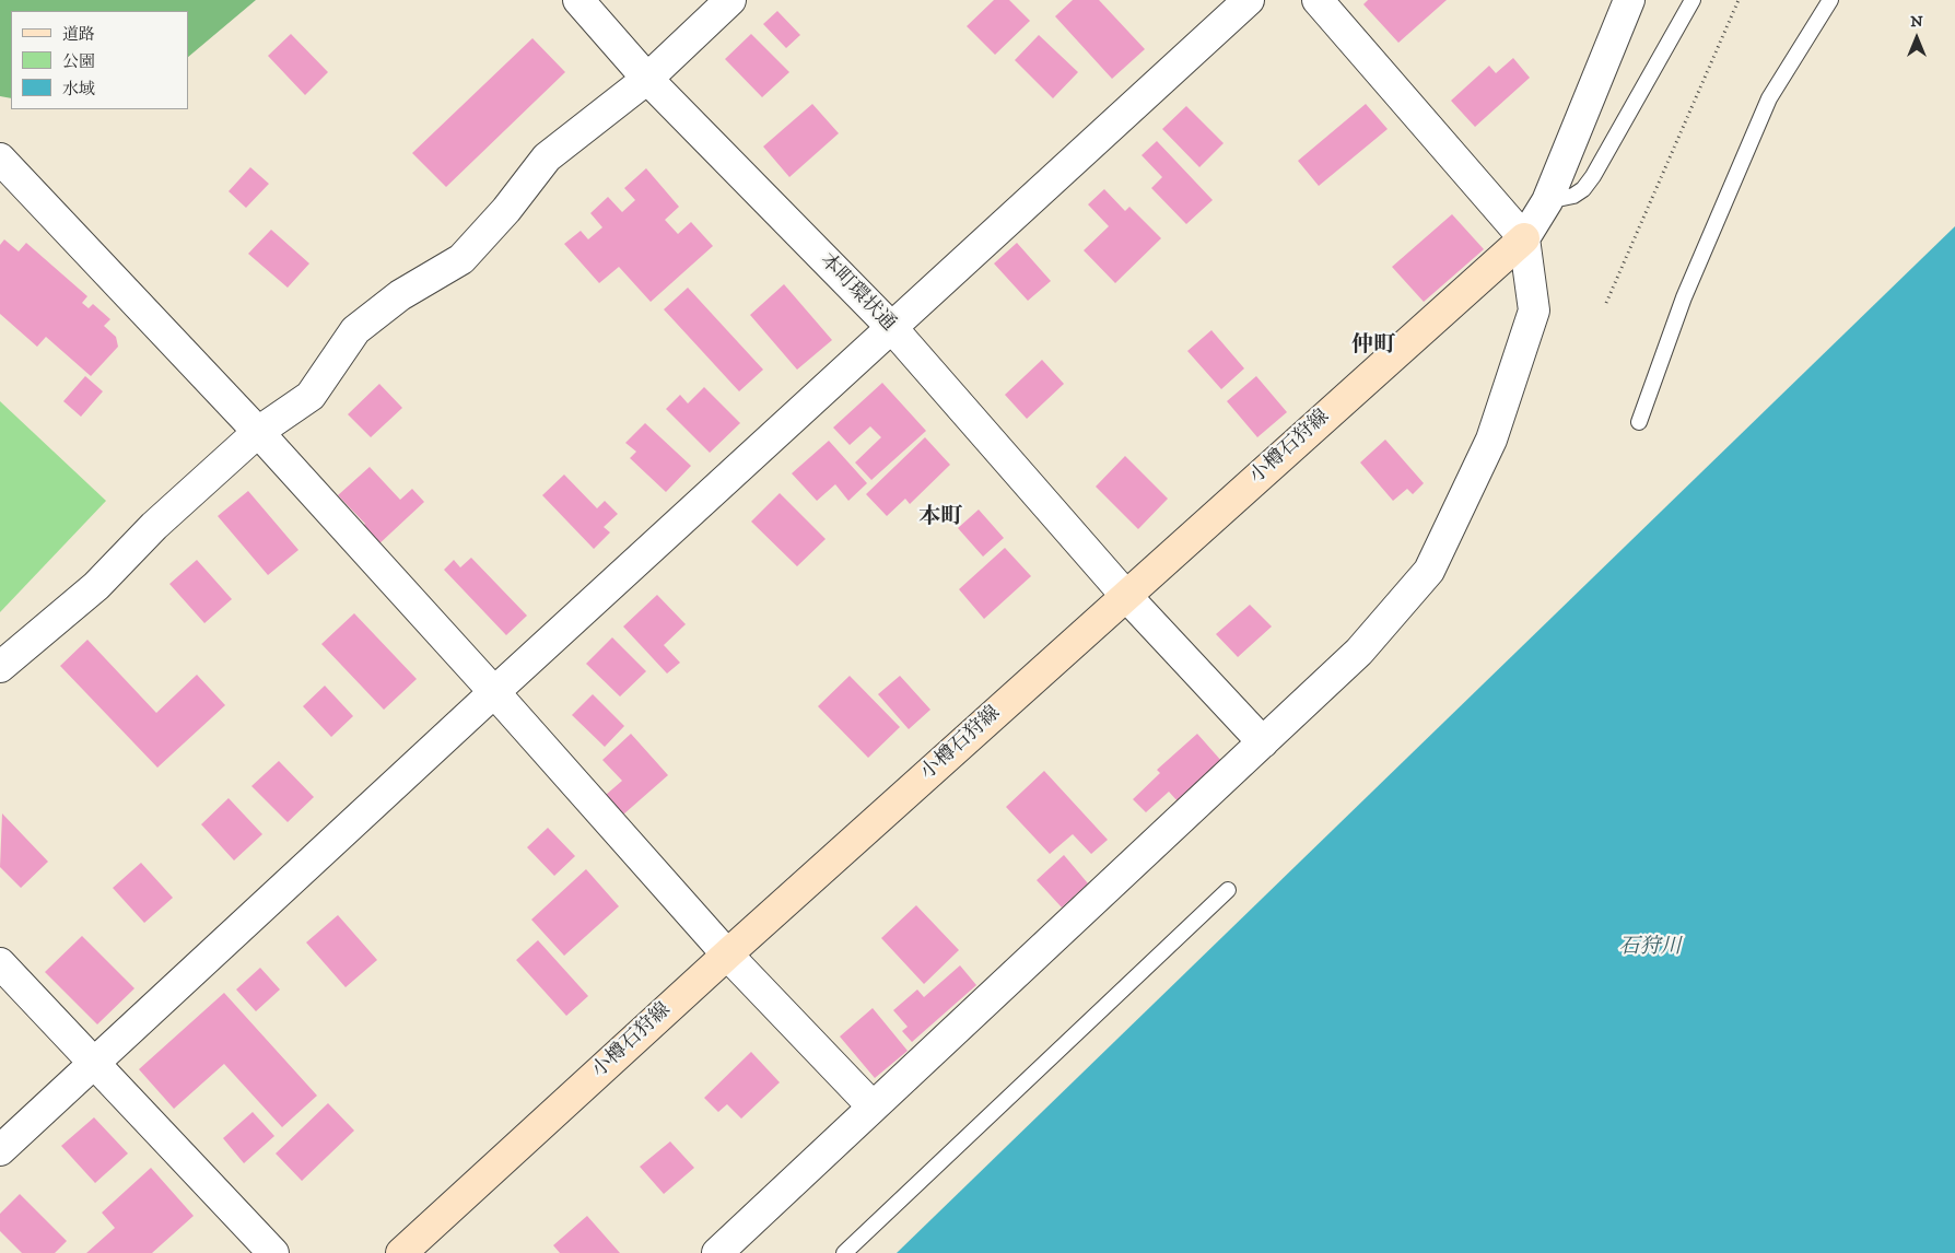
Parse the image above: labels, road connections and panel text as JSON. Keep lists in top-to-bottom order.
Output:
{
  "streets": {
    "main road": ["小樽石狩線"],
    "street": ["本町環状通"]
  },
  "crossings": [
    ["本町環状通", "小樽石狩線"]
  ],
  "districts": ["仲町", "本町"],
  "water": ["石狩川"],
  "legend": ["道路", "公園", "水域"],
  "north": "top"
}
